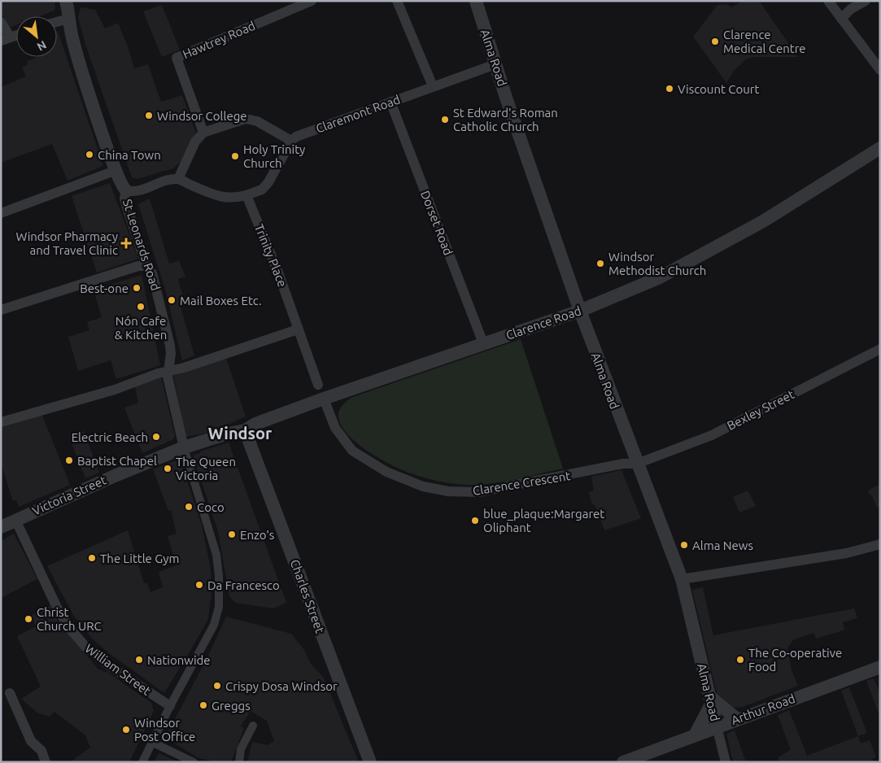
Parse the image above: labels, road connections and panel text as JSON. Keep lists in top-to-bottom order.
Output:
{
  "streets": {
    "street": [
      "Hawtrey Road",
      "Alma Road",
      "Claremont Road",
      "Dorset Road",
      "St Leonards Road",
      "Trinity Place",
      "Clarence Road",
      "Bexley Street",
      "Clarence Crescent",
      "Victoria Street",
      "Charles Street",
      "William Street",
      "Arthur Road"
    ]
  },
  "crossings": [
    ["Alma Road", "Claremont Road"],
    ["Alma Road", "Clarence Road"],
    ["Alma Road", "Bexley Street"],
    ["Alma Road", "Clarence Crescent"],
    ["Alma Road", "Arthur Road"],
    ["Claremont Road", "Dorset Road"],
    ["Dorset Road", "Clarence Road"],
    ["St Leonards Road", "Clarence Road"],
    ["St Leonards Road", "Victoria Street"],
    ["Clarence Road", "Clarence Crescent"],
    ["Clarence Road", "Victoria Street"],
    ["Clarence Road", "Charles Street"],
    ["Bexley Street", "Clarence Crescent"],
    ["Victoria Street", "William Street"]
  ],
  "districts": ["Windsor"],
  "places": {
    "other": [
      "Clarence Medical Centre",
      "Viscount Court",
      "Windsor College",
      "St Edward's Roman Catholic Church",
      "China Town",
      "Holy Trinity Church",
      "Windsor Methodist Church",
      "Best-one",
      "Mail Boxes Etc.",
      "Nón Cafe & Kitchen",
      "Electric Beach",
      "Baptist Chapel",
      "The Queen Victoria",
      "Coco",
      "blue_plaque:Margaret Oliphant",
      "Enzo's",
      "Alma News",
      "The Little Gym",
      "Da Francesco",
      "Christ Church URC",
      "Nationwide",
      "The Co-operative Food",
      "Crispy Dosa Windsor",
      "Greggs",
      "Windsor Post Office"
    ],
    "health": ["Windsor Pharmacy and Travel Clinic"]
  },
  "north": "bottom right"
}
